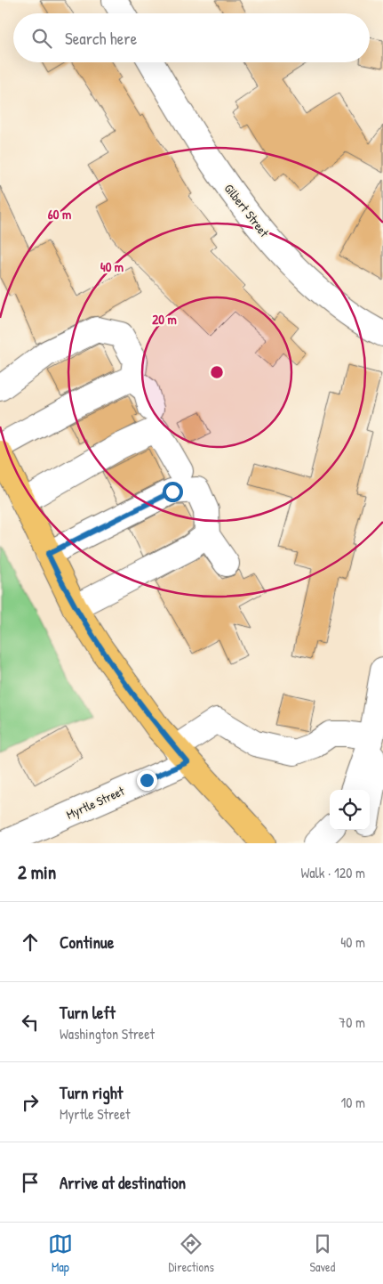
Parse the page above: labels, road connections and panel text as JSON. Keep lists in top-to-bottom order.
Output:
{
  "streets": {
    "street": ["Gilbert Street", "Myrtle Street"]
  },
  "page": {
    "search": "Search here",
    "heading": ["2 min", "Walk · 120 m"],
    "list": [
      ["Continue", "40 m"],
      ["Turn left", "Washington Street", "70 m"],
      ["Turn right", "Myrtle Street", "10 m"],
      "Arrive at destination"
    ],
    "nav": ["Map", "Directions", "Saved"]
  },
  "rings": ["60 m", "40 m", "20 m"]
}
